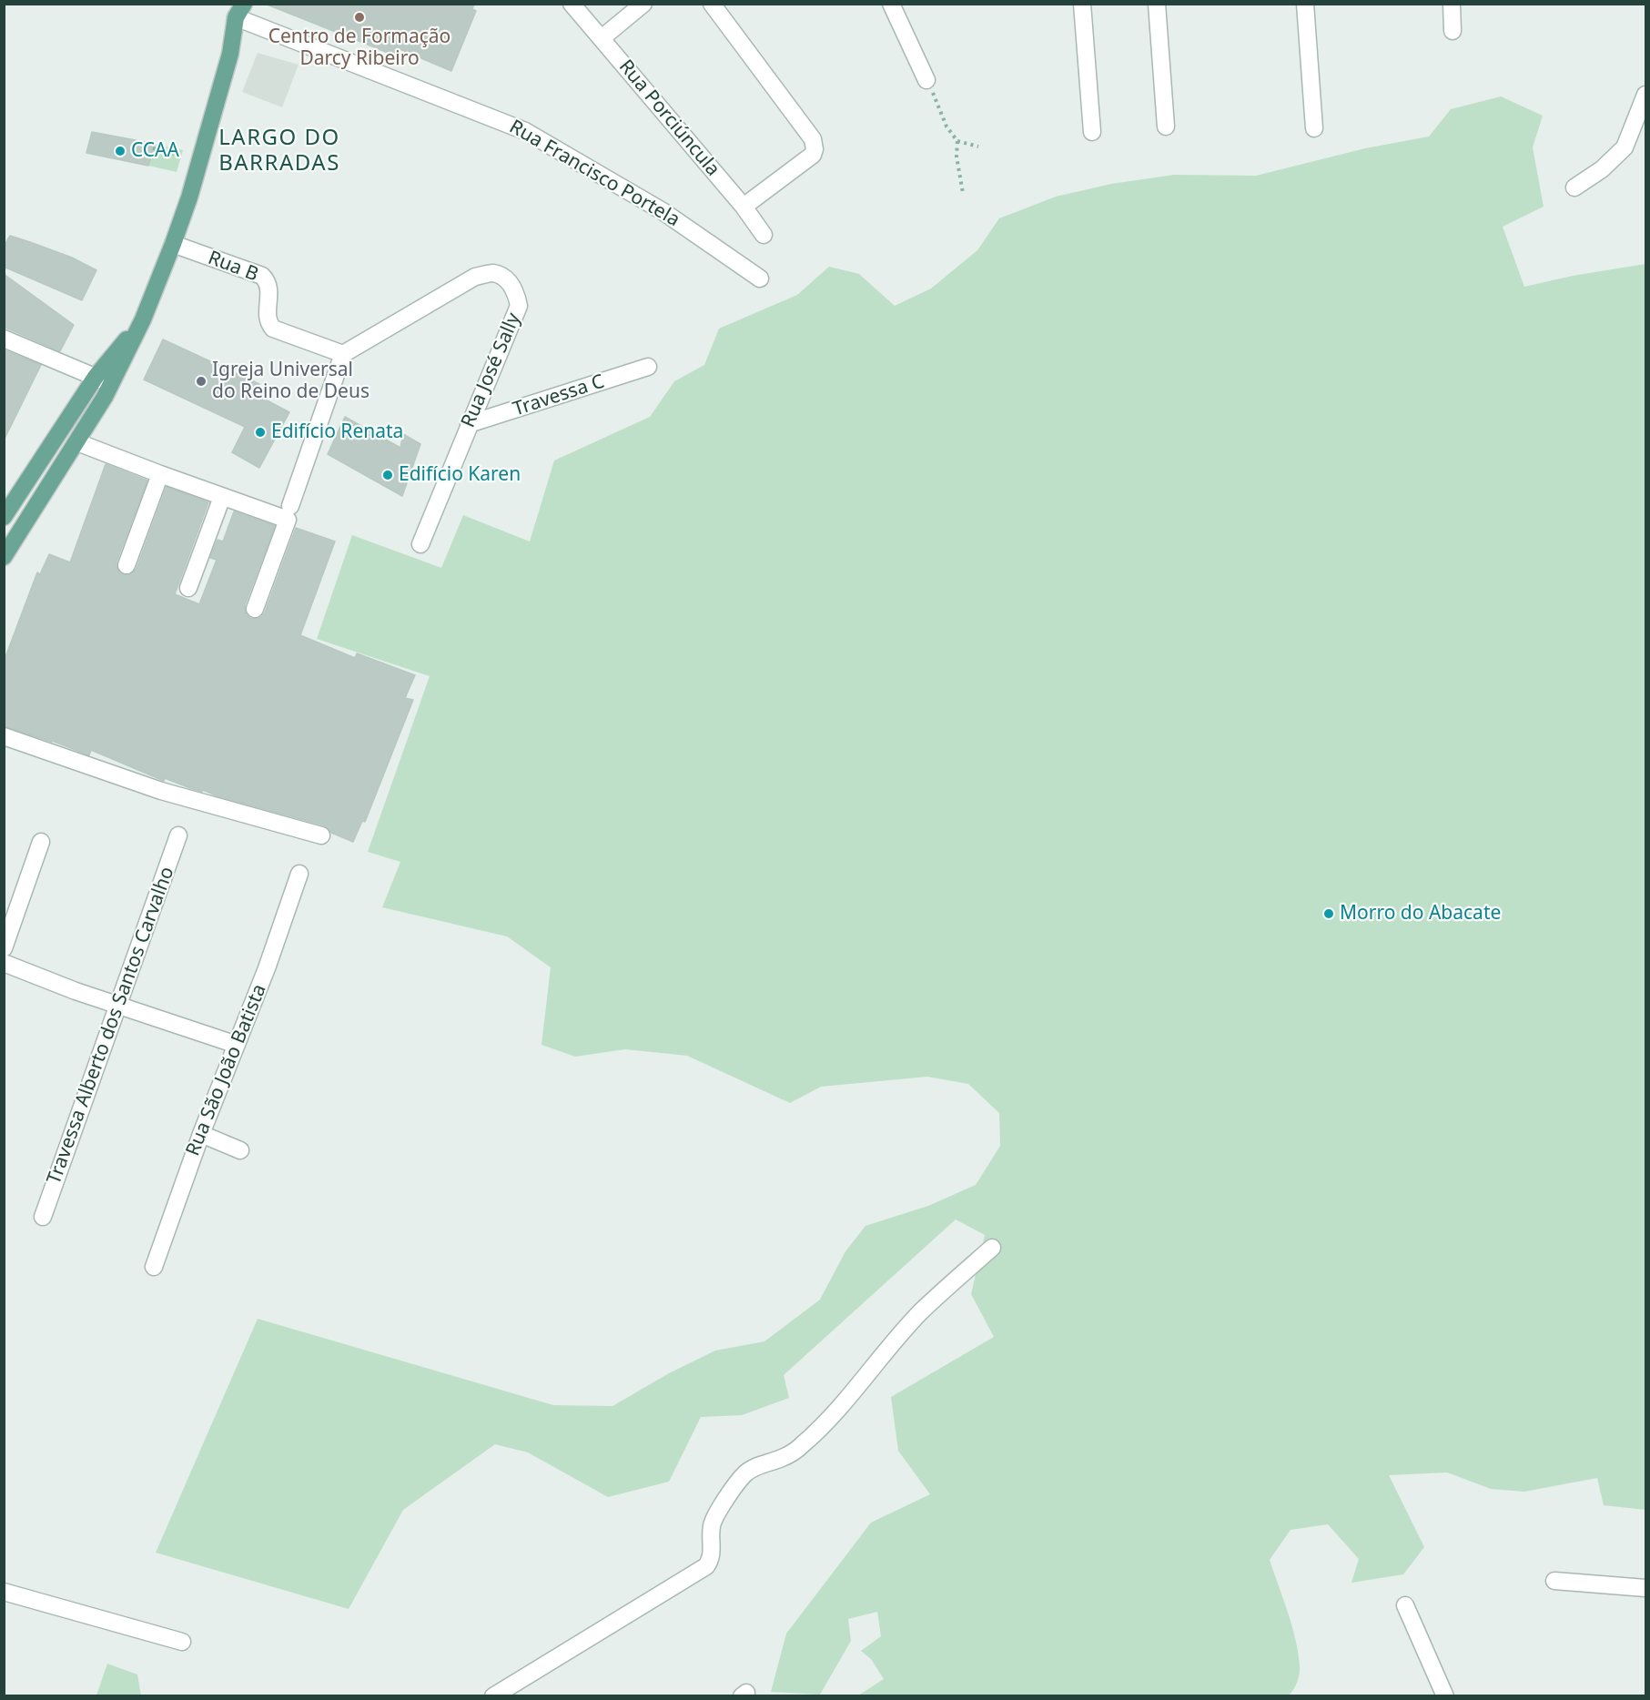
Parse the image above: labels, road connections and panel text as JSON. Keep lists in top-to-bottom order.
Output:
{
  "streets": {
    "street": [
      "Rua Porciúncula",
      "Rua Francisco Portela",
      "Rua B",
      "Rua José Sally",
      "Travessa C",
      "Travessa Alberto dos Santos Carvalho",
      "Rua São João Batista"
    ]
  },
  "crossings": [
    ["Rua B", "Rua José Sally"],
    ["Rua José Sally", "Travessa C"]
  ],
  "districts": ["LARGO DO BARRADAS"],
  "places": [
    "Centro de Formação Darcy Ribeiro",
    "CCAA",
    "Igreja Universal do Reino de Deus",
    "Edifício Renata",
    "Edifício Karen",
    "Morro do Abacate"
  ]
}
